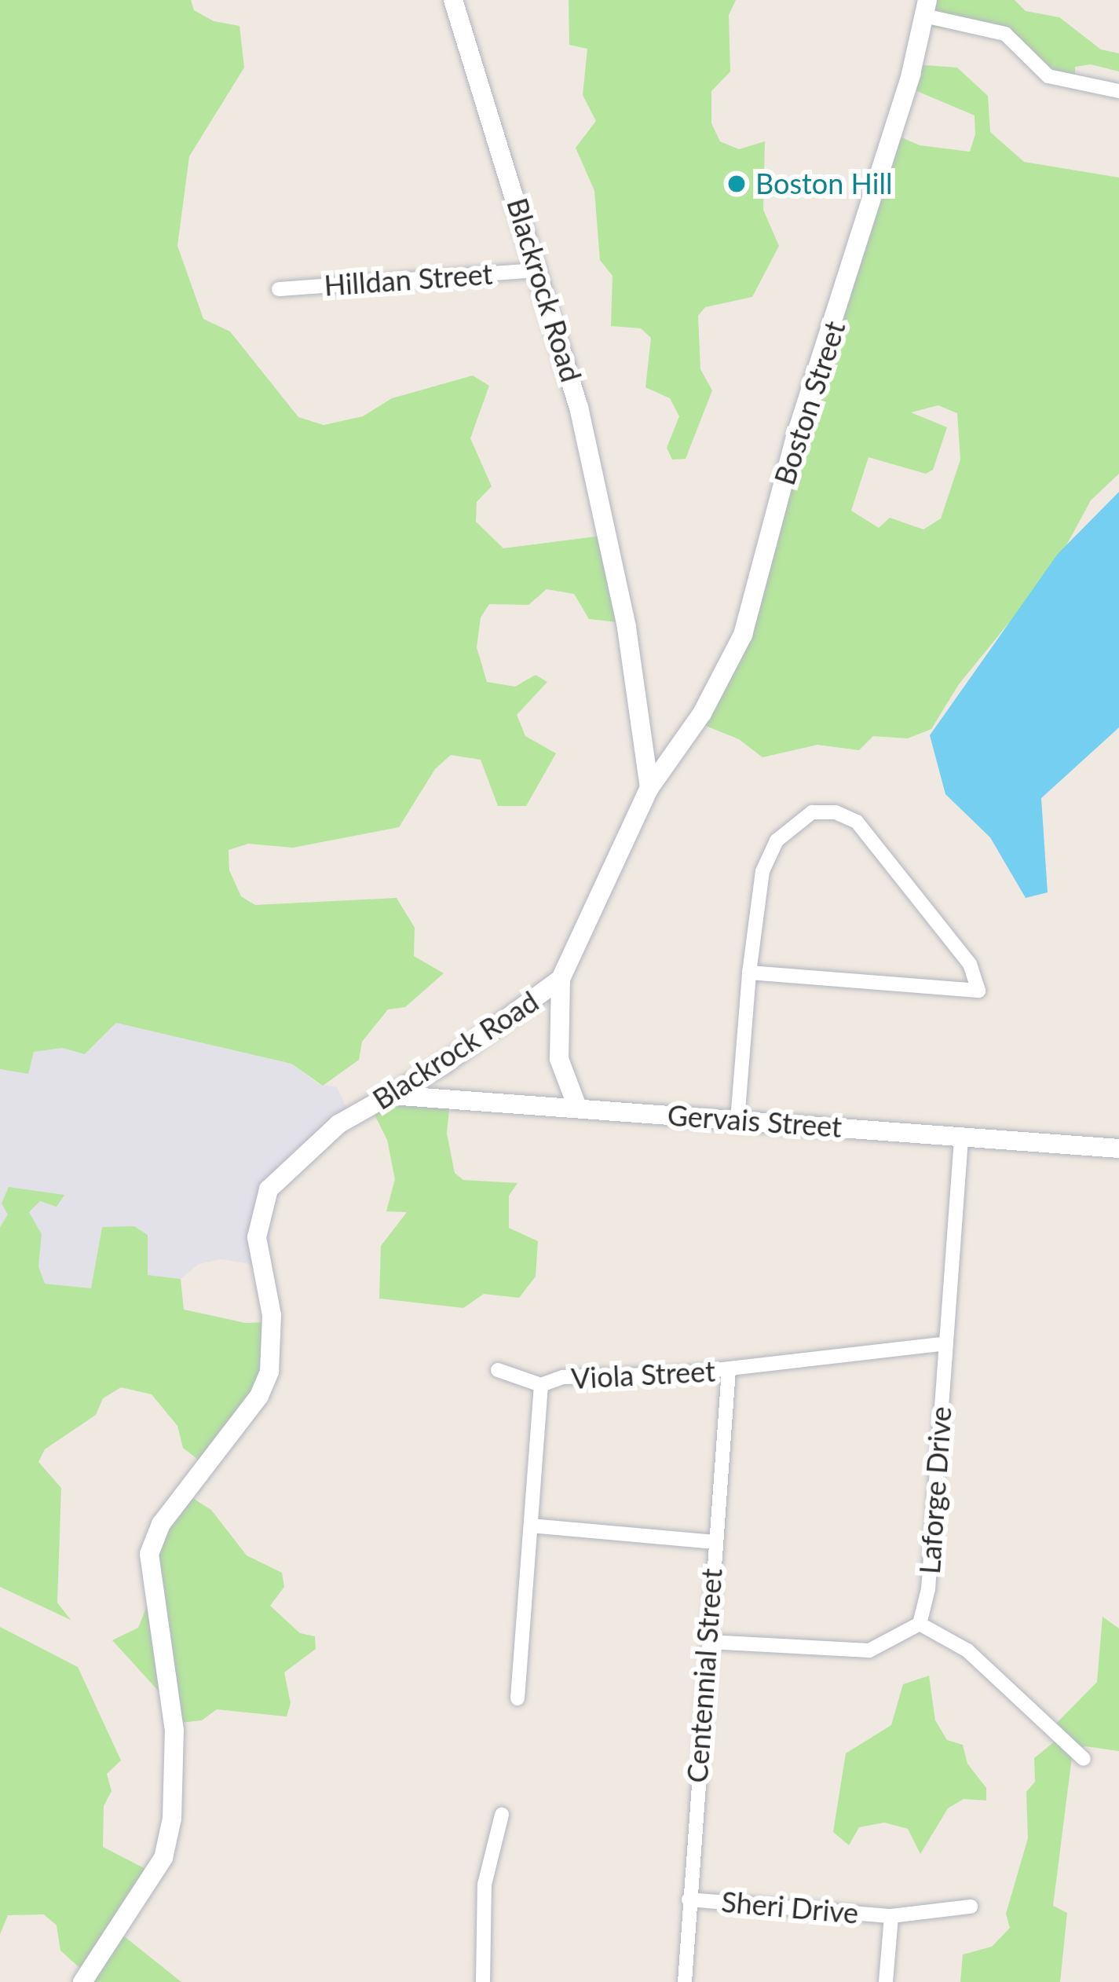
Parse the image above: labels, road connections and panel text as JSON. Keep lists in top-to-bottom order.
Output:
{
  "streets": {
    "street": [
      "Hilldan Street",
      "Blackrock Road",
      "Boston Street",
      "Gervais Street",
      "Viola Street",
      "Laforge Drive",
      "Centennial Street",
      "Sheri Drive"
    ]
  },
  "crossings": [
    ["Hilldan Street", "Blackrock Road"],
    ["Blackrock Road", "Boston Street"],
    ["Blackrock Road", "Gervais Street"],
    ["Gervais Street", "Laforge Drive"],
    ["Viola Street", "Laforge Drive"],
    ["Viola Street", "Centennial Street"],
    ["Centennial Street", "Sheri Drive"]
  ],
  "places": ["Boston Hill"]
}
